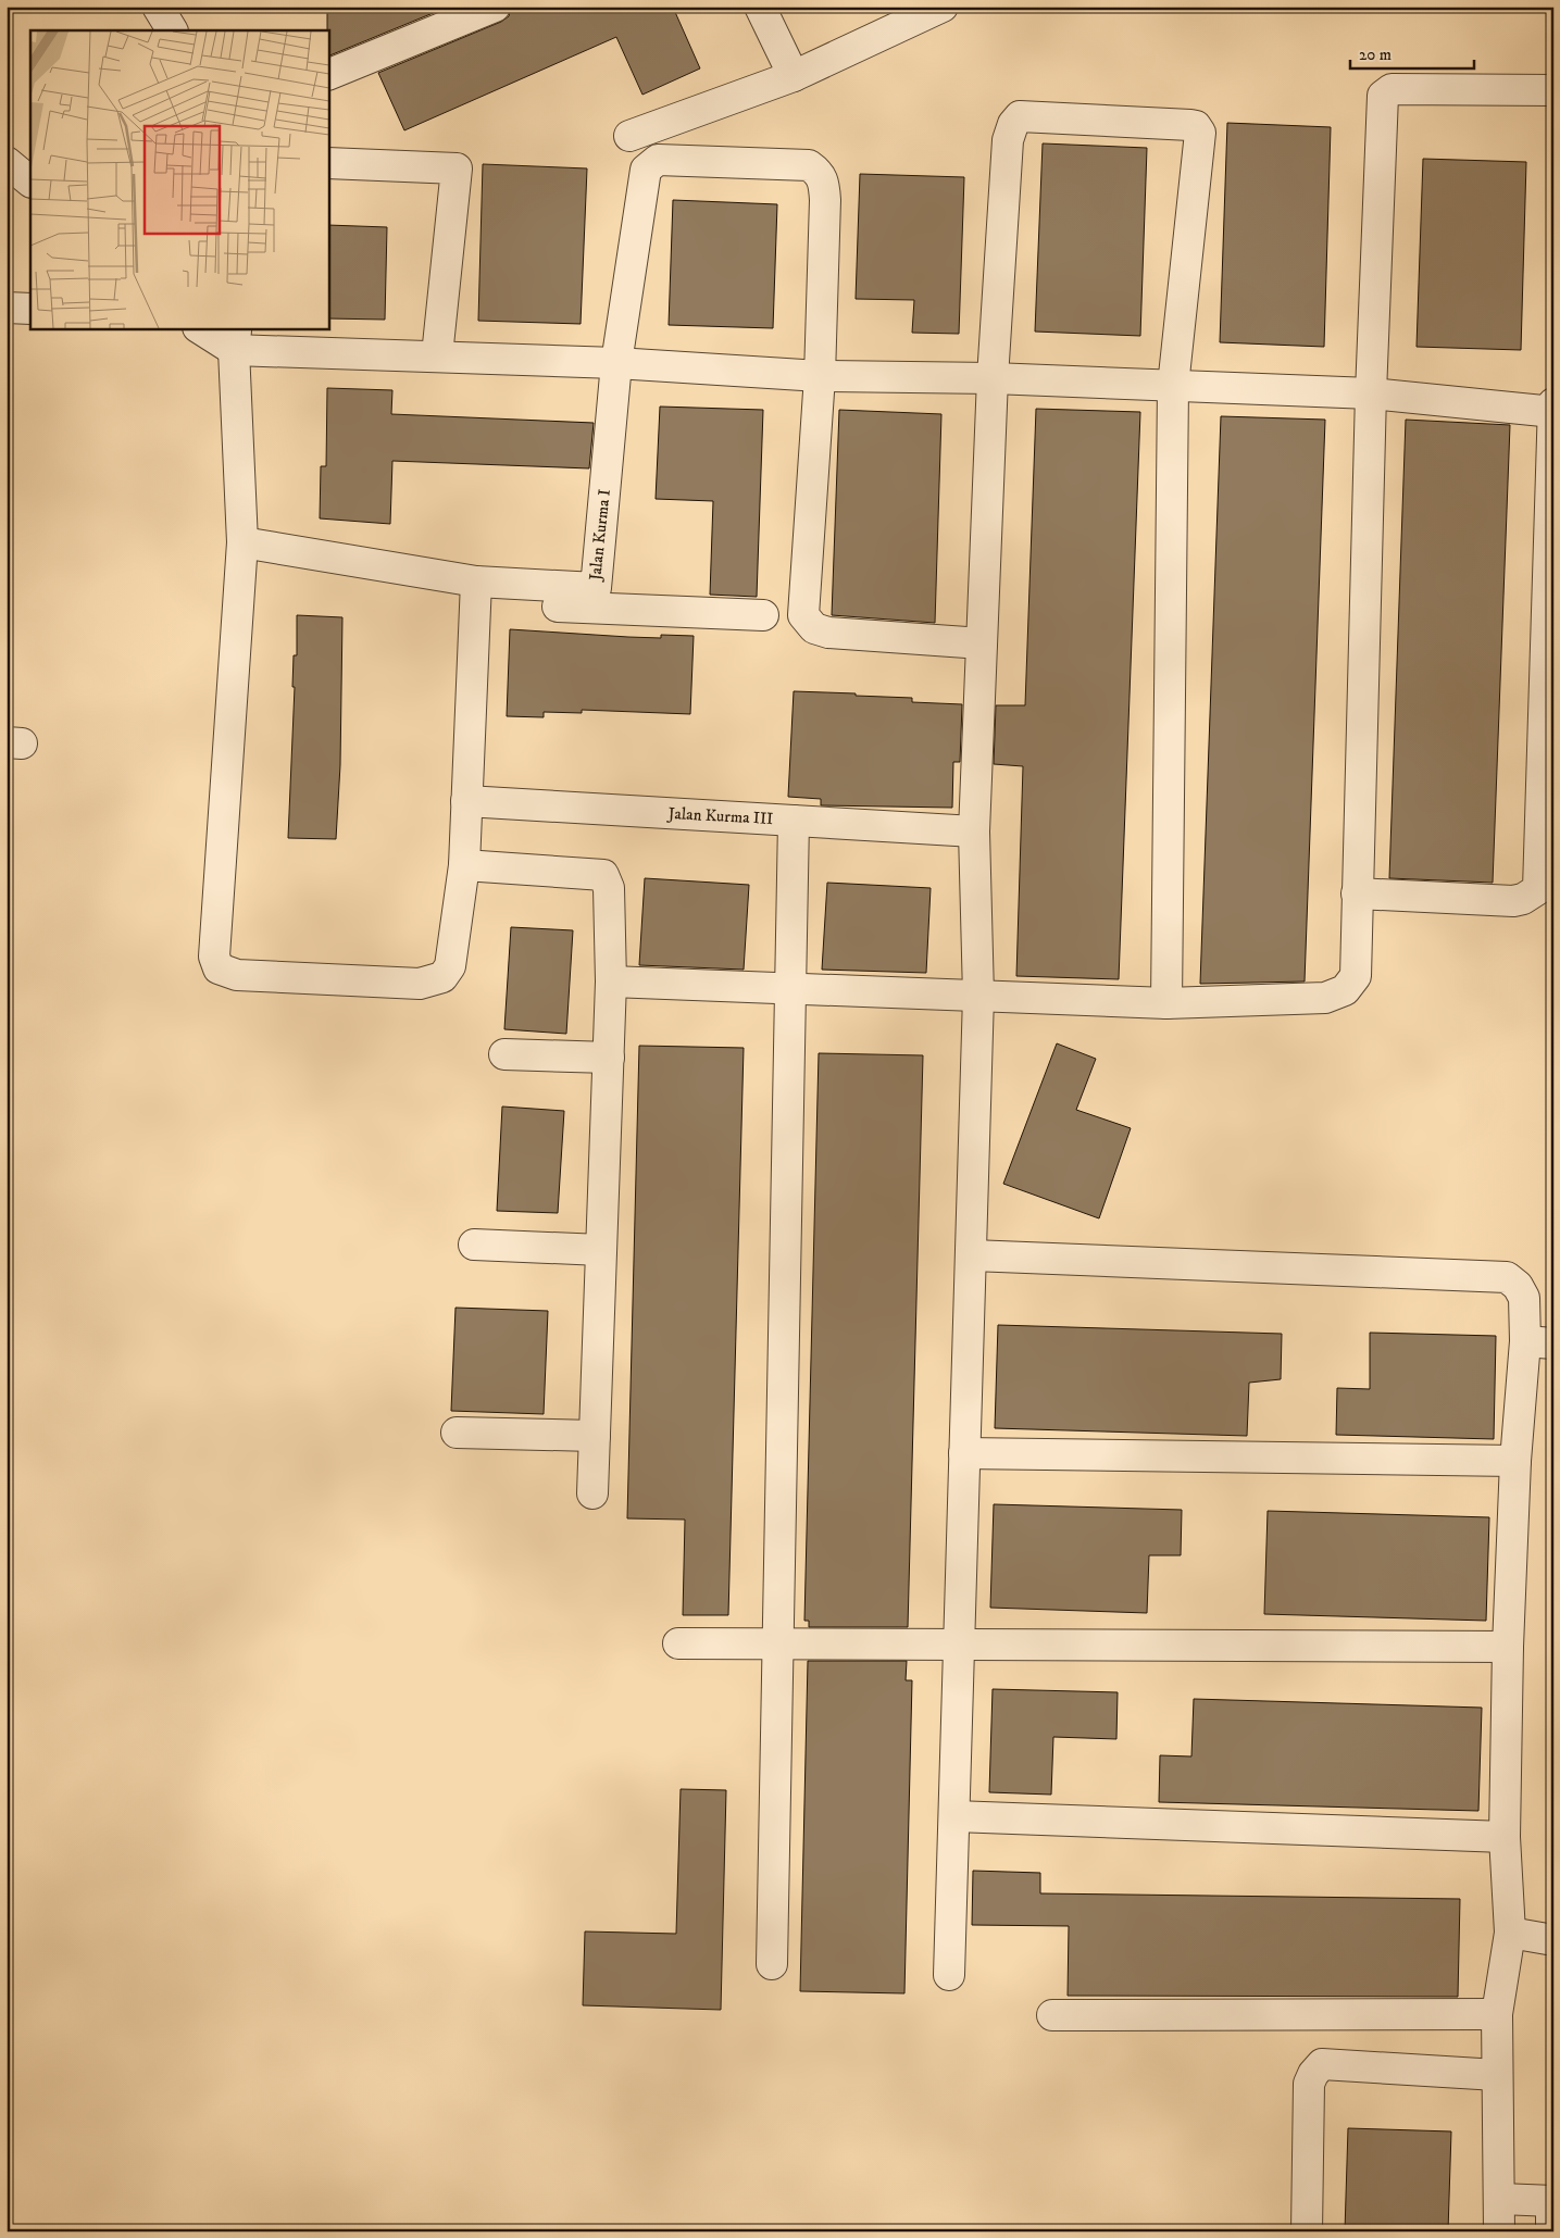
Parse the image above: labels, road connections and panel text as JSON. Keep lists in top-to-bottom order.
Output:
{
  "streets": {
    "street": ["Jalan Kurma I", "Jalan Kurma III"]
  },
  "scale_bar": "20 m"
}
